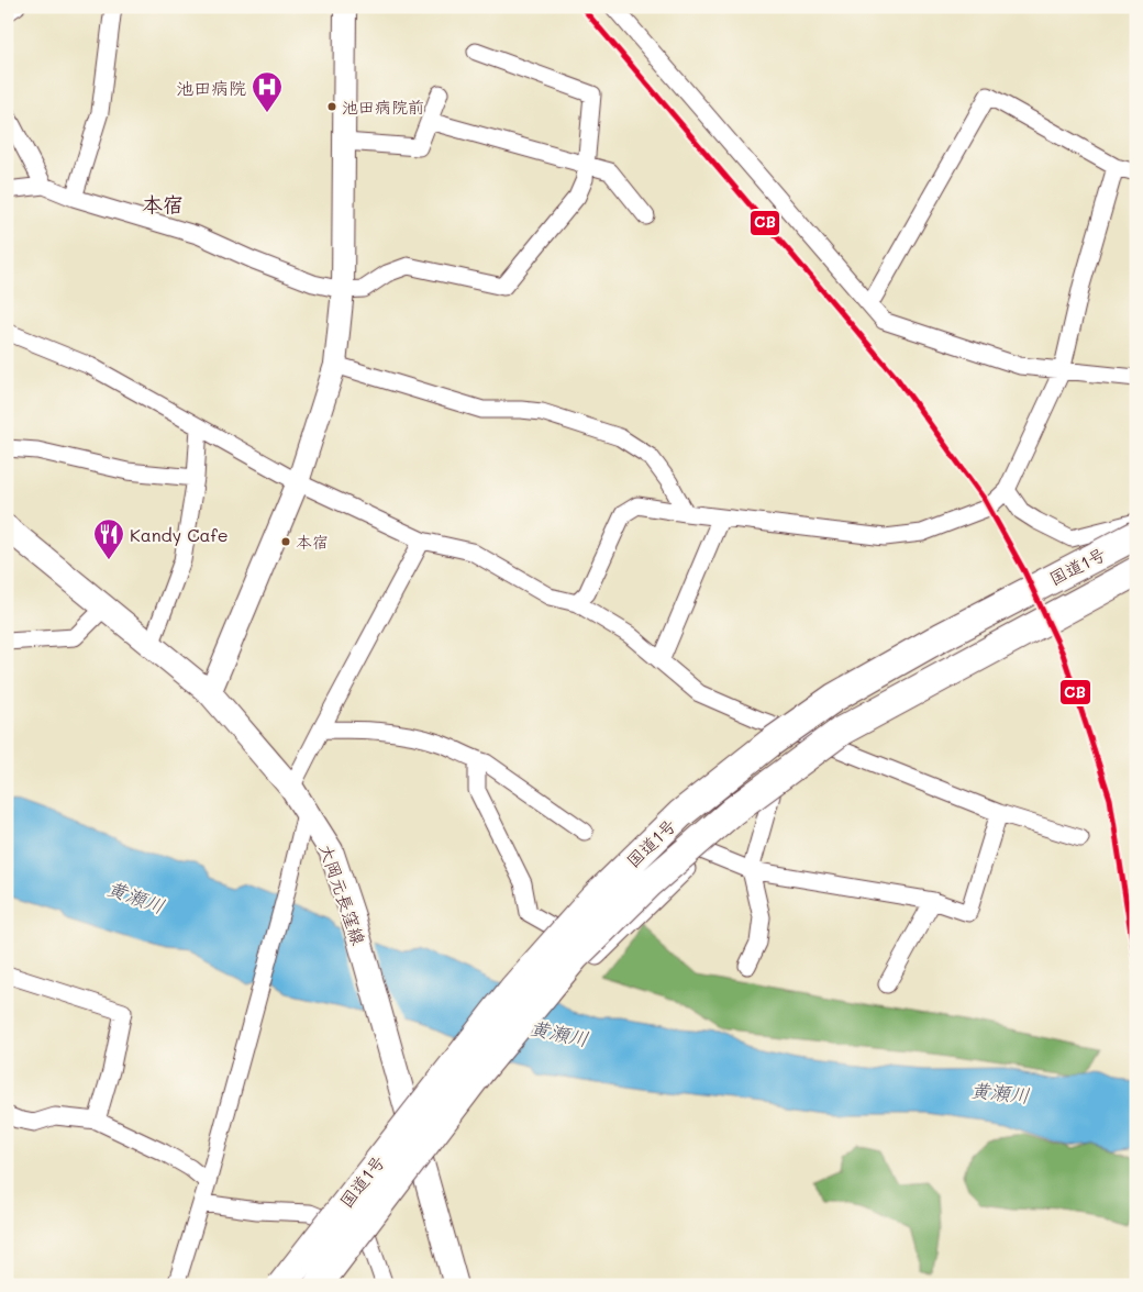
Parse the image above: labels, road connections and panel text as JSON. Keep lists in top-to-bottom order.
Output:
{
  "streets": {
    "highway": ["国道1号"],
    "main road": ["大岡元長窪線"]
  },
  "districts": ["本宿"],
  "water": ["黄瀬川"],
  "places": {
    "other": ["池田病院前", "本宿"],
    "hospital": ["池田病院"],
    "restaurant": ["Kandy Cafe"]
  },
  "lines": ["transit line CB"]
}
